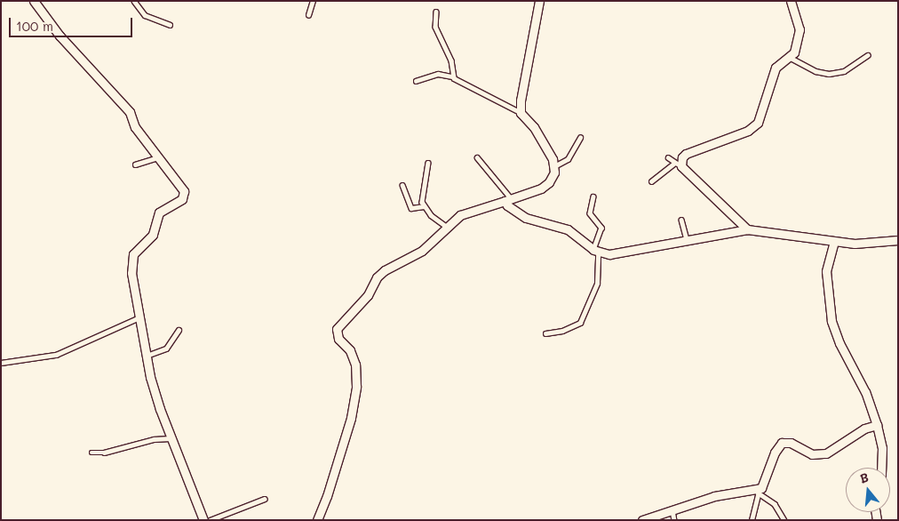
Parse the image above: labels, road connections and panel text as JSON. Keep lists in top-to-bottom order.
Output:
{
  "scale_bar": "100 m",
  "north": "top"
}
